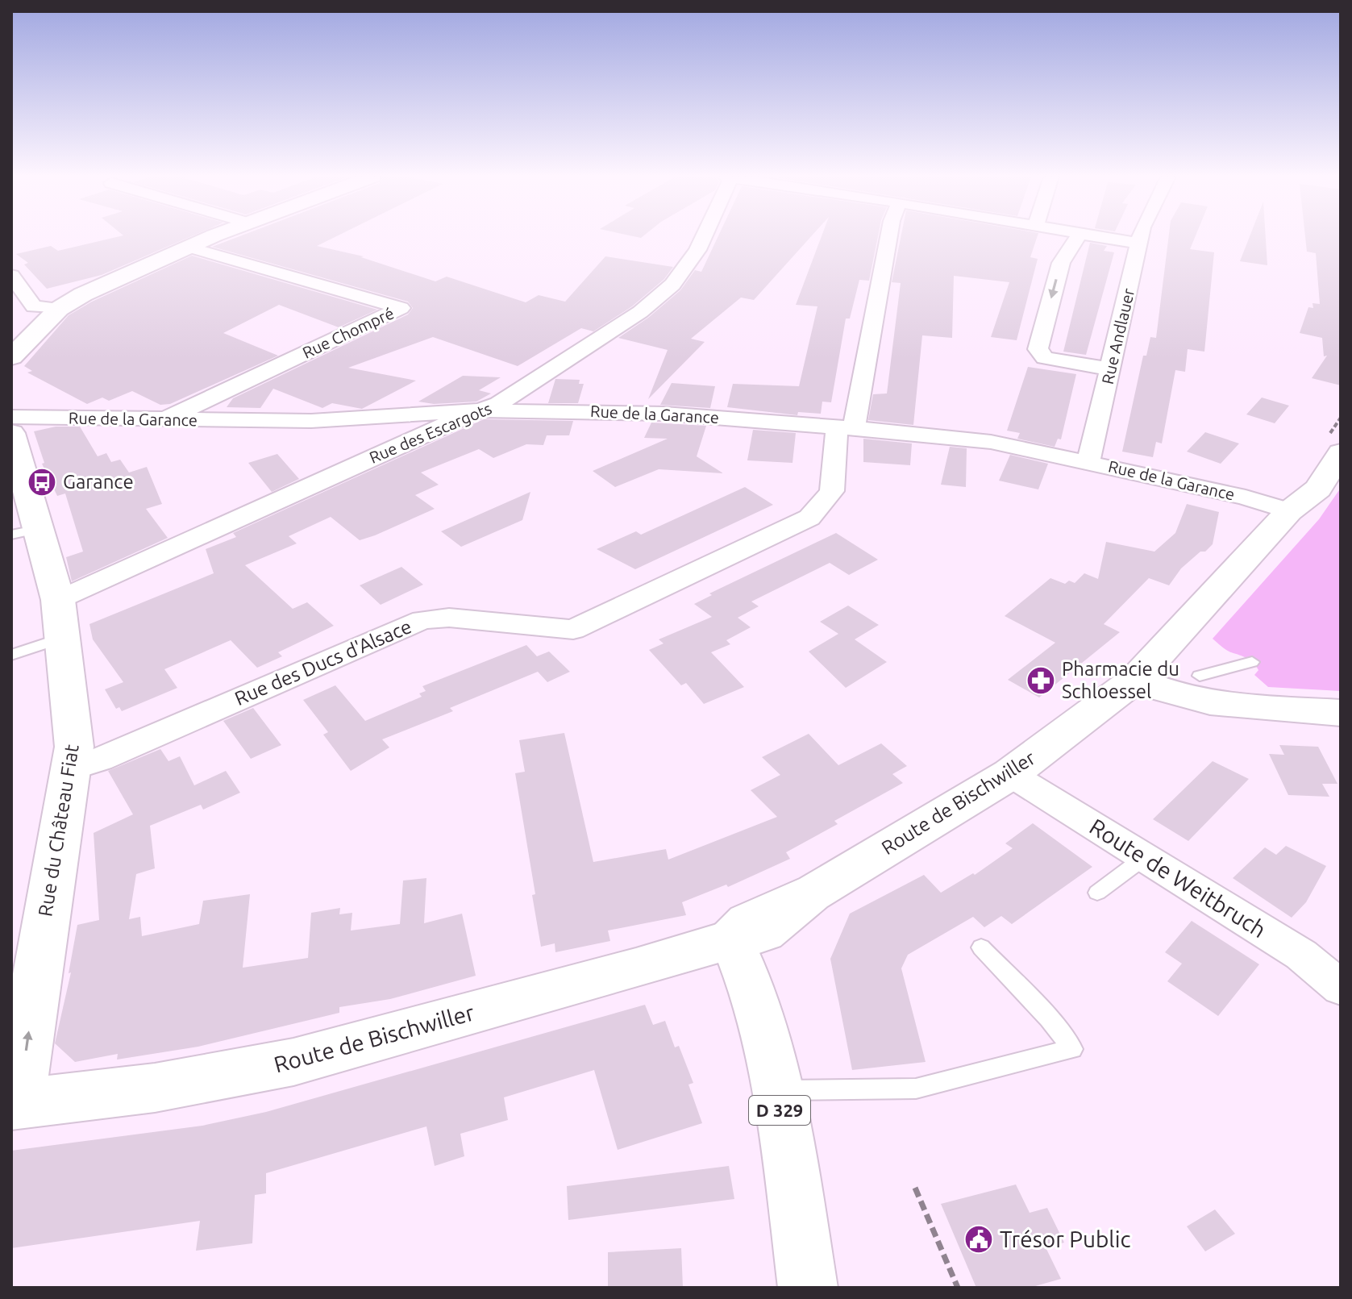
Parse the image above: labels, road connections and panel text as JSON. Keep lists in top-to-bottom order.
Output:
{
  "streets": {
    "street": [
      "Rue Chompré",
      "Rue Andlauer",
      "Rue de la Garance",
      "Rue des Escargots",
      "Rue des Ducs d'Alsace",
      "Route de Bischwiller",
      "Rue du Château Fiat",
      "Route de Weitbruch",
      "D 329"
    ]
  },
  "crossings": [
    ["Rue Chompré", "Rue de la Garance"],
    ["Rue Andlauer", "Rue de la Garance"],
    ["Rue de la Garance", "Rue des Escargots"],
    ["Rue de la Garance", "Rue des Ducs d'Alsace"],
    ["Rue de la Garance", "Route de Bischwiller"],
    ["Rue des Escargots", "Rue du Château Fiat"],
    ["Rue des Ducs d'Alsace", "Rue du Château Fiat"],
    ["Route de Bischwiller", "Rue du Château Fiat"],
    ["Route de Bischwiller", "Route de Weitbruch"],
    ["Route de Bischwiller", "D 329"]
  ],
  "places": {
    "bus stop": ["Garance"],
    "pharmacy": ["Pharmacie du Schloessel"],
    "public building": ["Trésor Public"]
  }
}
